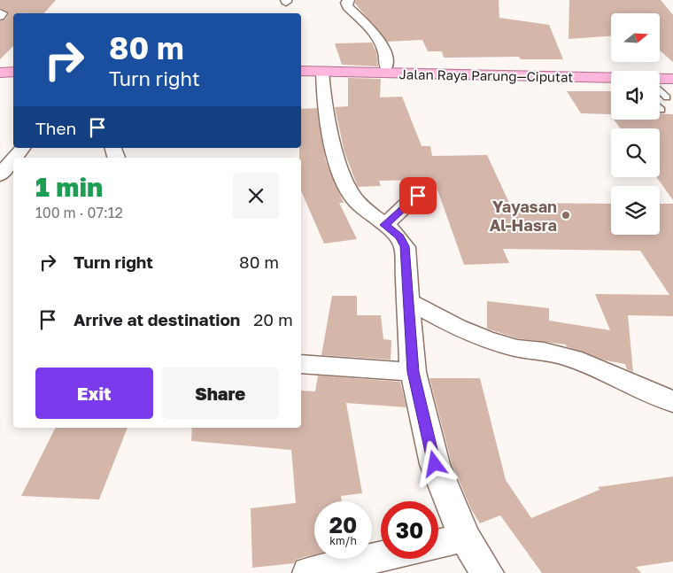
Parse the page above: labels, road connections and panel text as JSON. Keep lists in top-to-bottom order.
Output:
{
  "streets": {
    "highway": ["Jalan Raya Parung—Ciputat"]
  },
  "places": ["Yayasan Al-Hasra"],
  "north": "right",
  "page": {
    "turn": ["80 m", "Turn right"],
    "then": "Then",
    "heading": ["1 min", "100 m · 07:12"],
    "list": [
      {
        "name": "Turn right",
        "value": "80 m"
      },
      {
        "name": "Arrive at destination",
        "value": "20 m"
      }
    ],
    "buttons": ["Exit", "Share"],
    "speed": "20 km/h",
    "limit": "30"
  }
}
